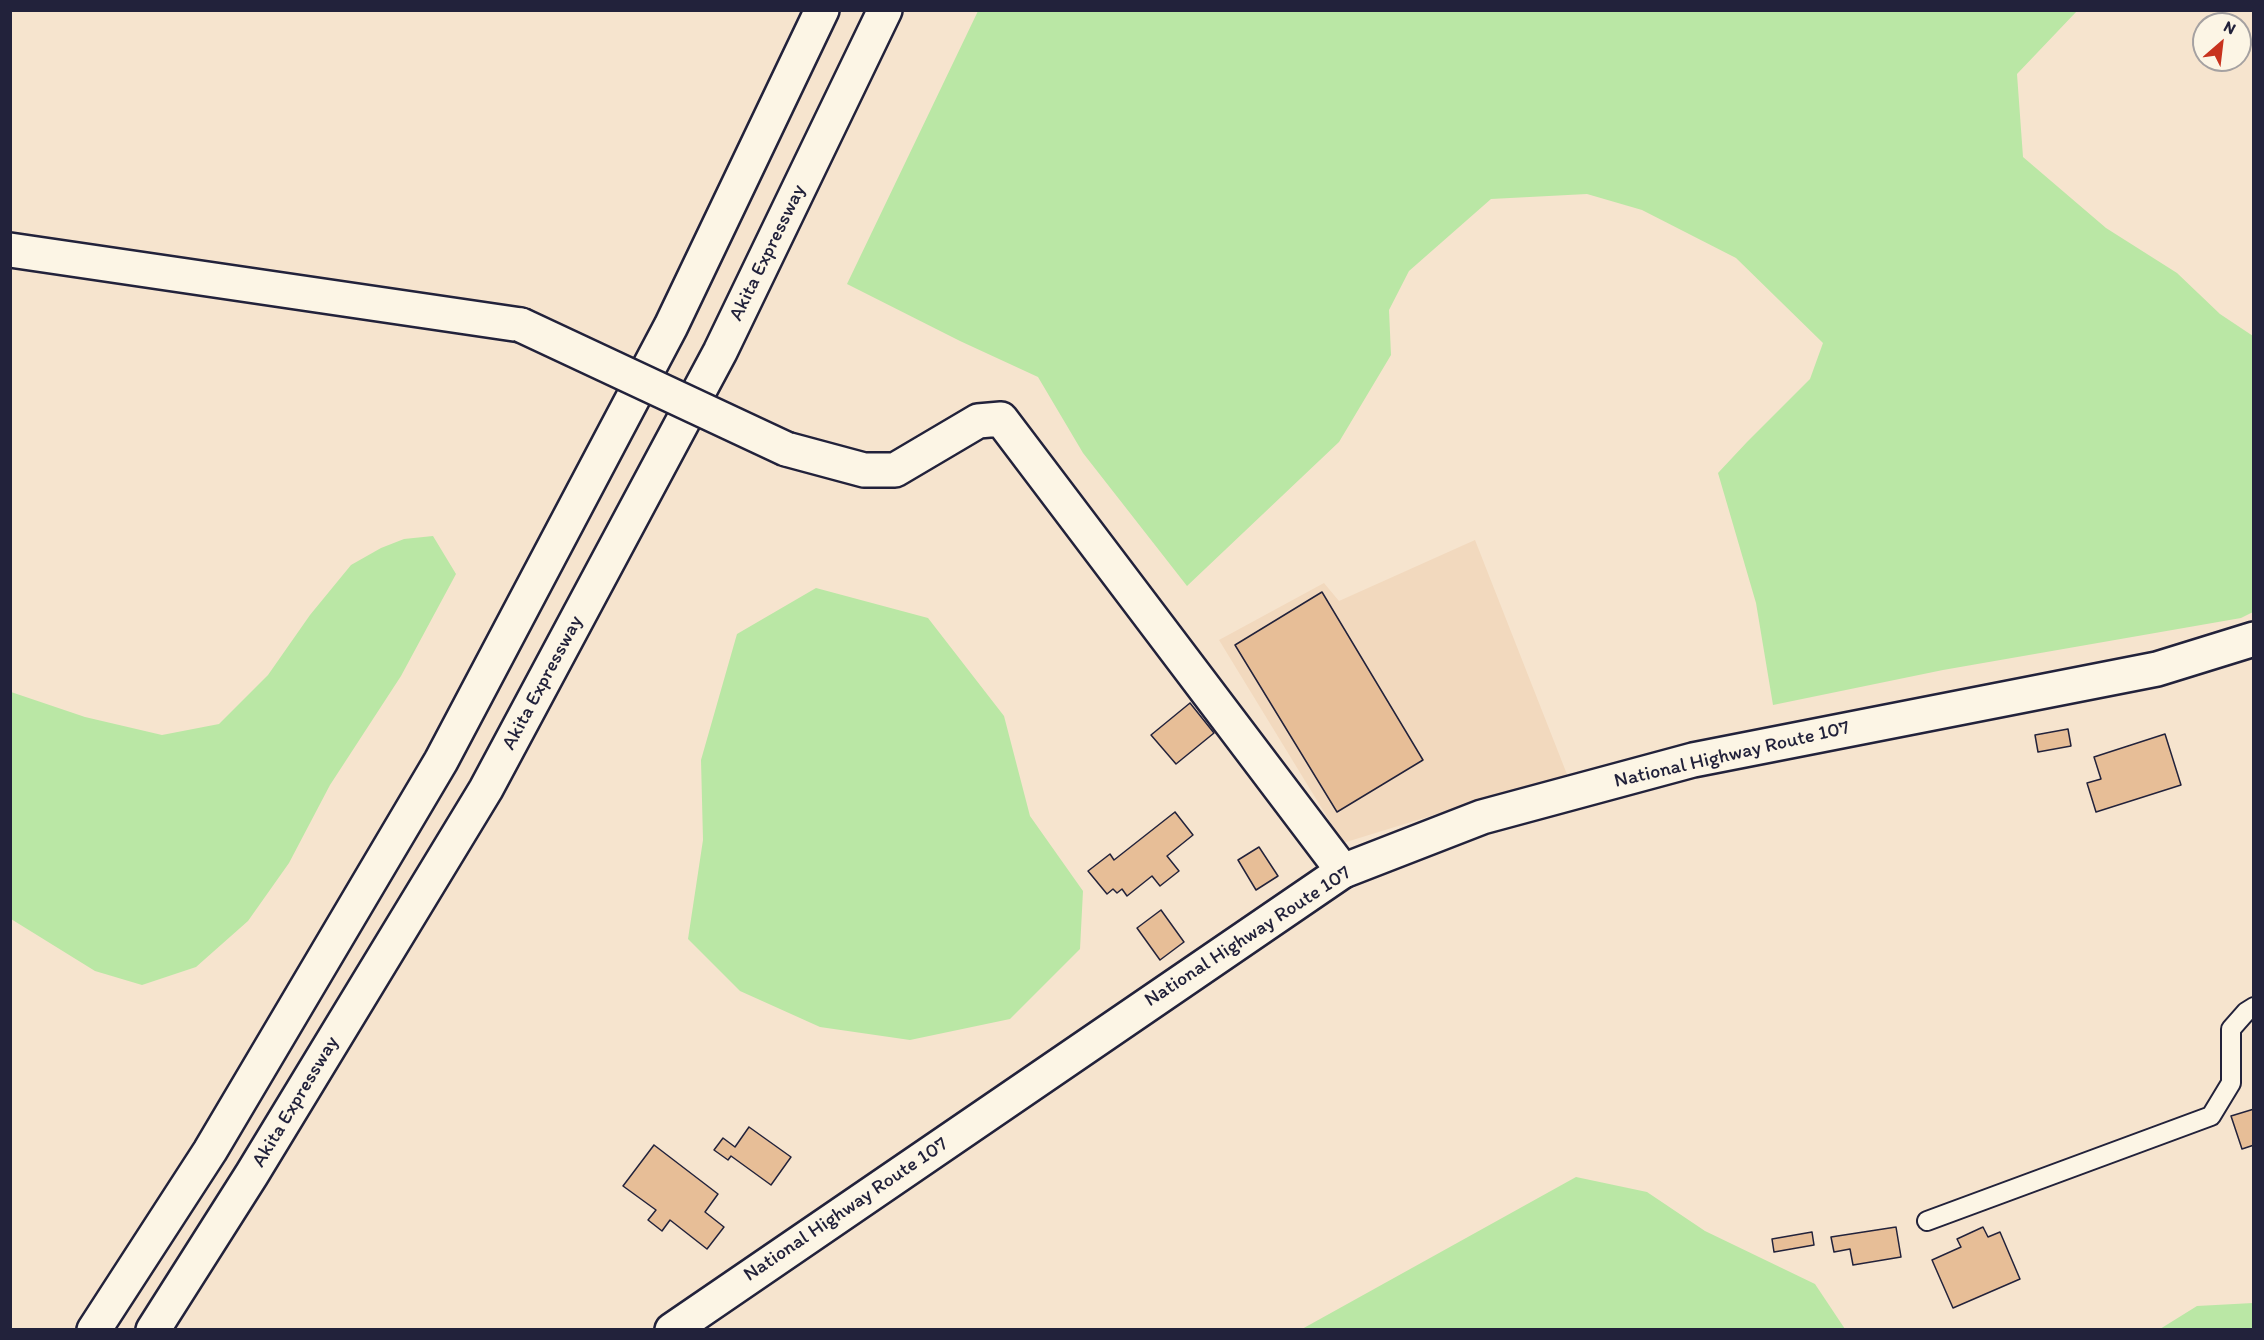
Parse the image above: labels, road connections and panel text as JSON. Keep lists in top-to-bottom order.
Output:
{
  "streets": {
    "main road": ["Akita Expressway", "National Highway Route 107"]
  },
  "north": "top right"
}
